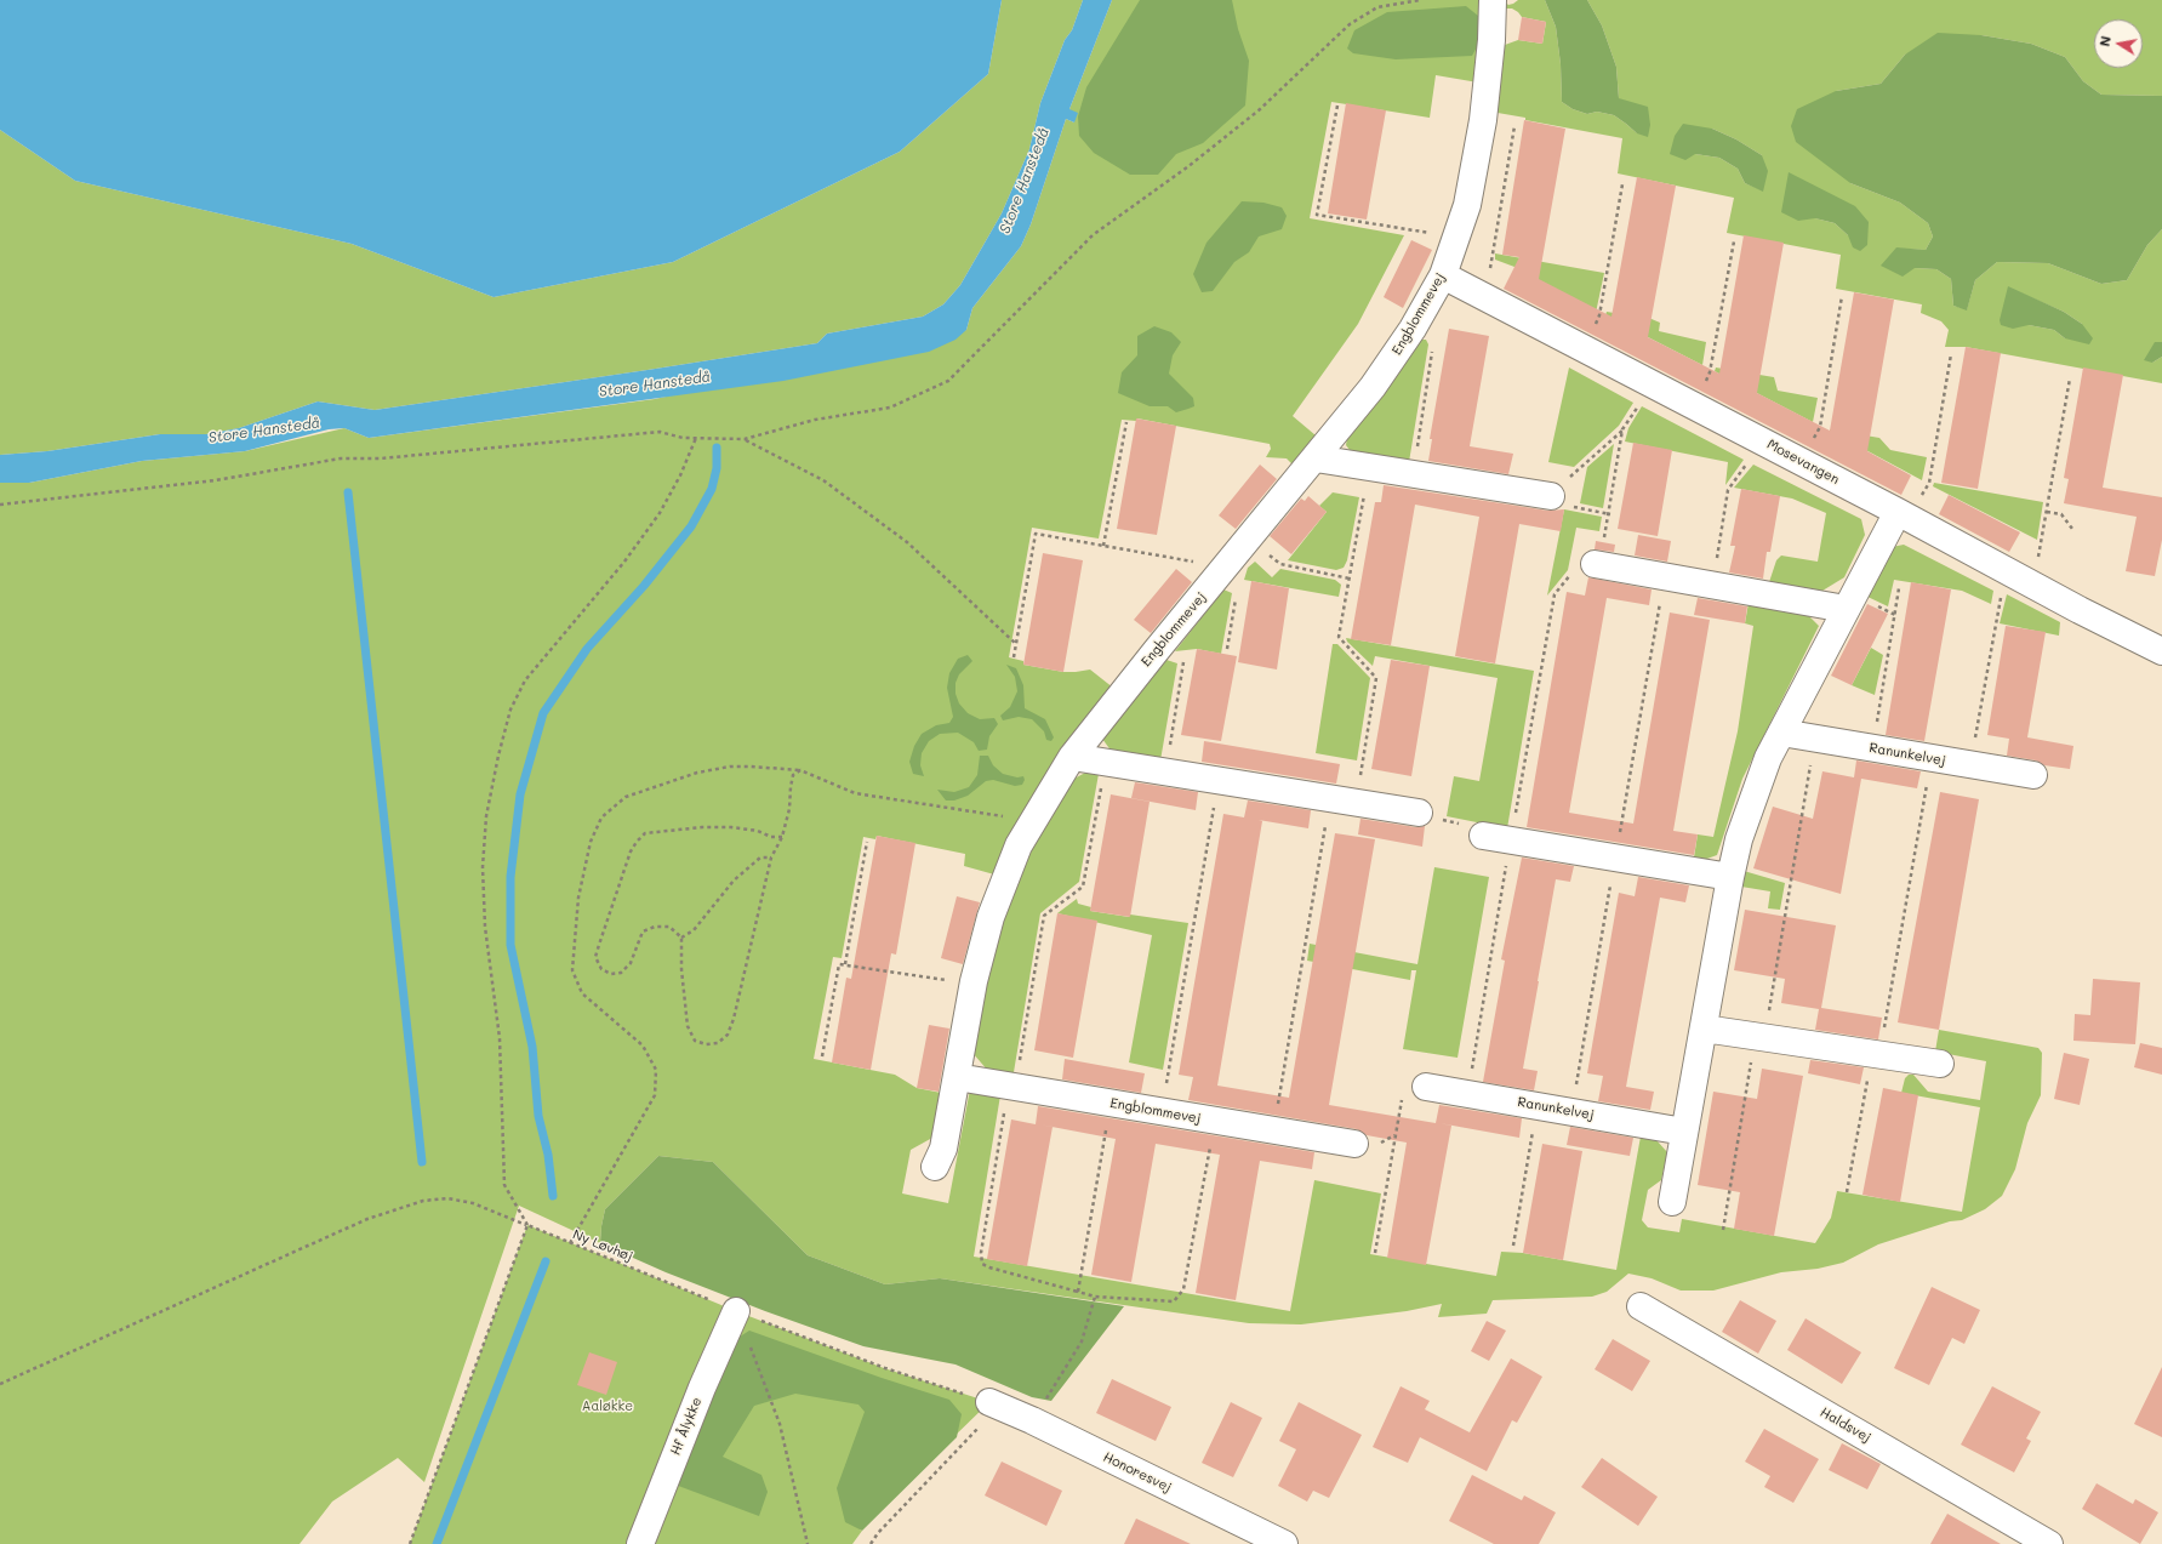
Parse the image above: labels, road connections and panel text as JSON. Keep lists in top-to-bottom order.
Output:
{
  "streets": {
    "street": [
      "Engblommevej",
      "Mosevangen",
      "Ranunkelvej",
      "Haldsvej",
      "Hf Ålykke",
      "Honoresvej"
    ],
    "path": ["Ny Løvhøj"]
  },
  "crossings": [
    ["Engblommevej", "Mosevangen"],
    ["Ny Løvhøj", "Hf Ålykke"],
    ["Ny Løvhøj", "Honoresvej"]
  ],
  "water": ["Store Hanstedå"],
  "parks": ["Aaløkke"],
  "north": "left"
}
